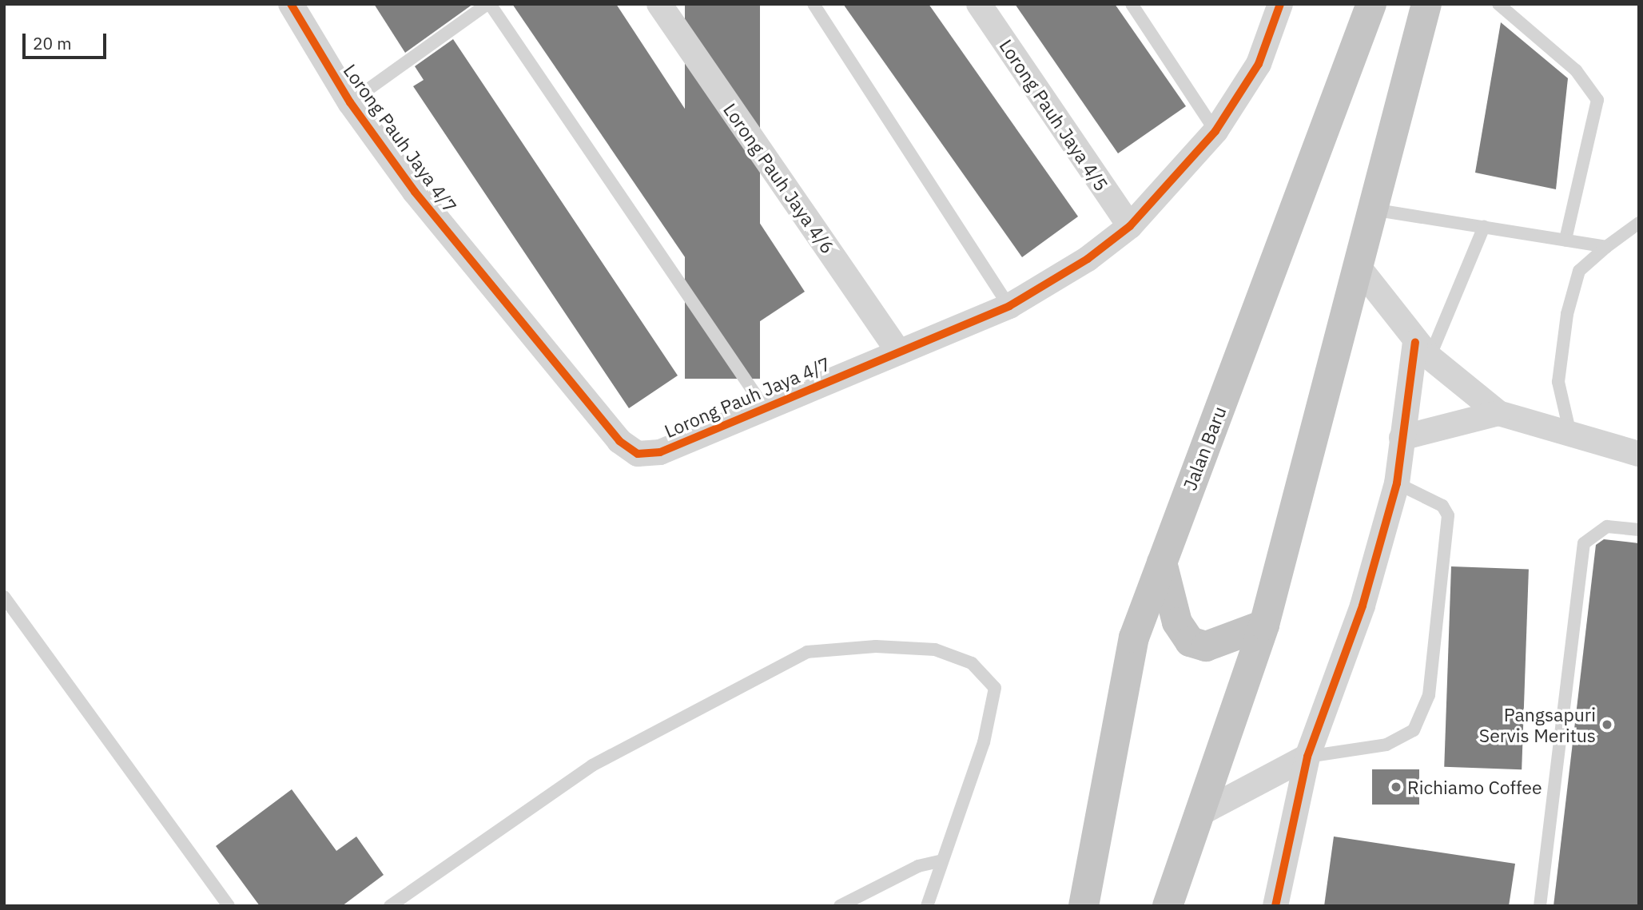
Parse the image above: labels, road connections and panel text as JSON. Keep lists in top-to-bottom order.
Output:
{
  "streets": {
    "highway": ["Jalan Baru"],
    "street": ["Lorong Pauh Jaya 4/5", "Lorong Pauh Jaya 4/7", "Lorong Pauh Jaya 4/6"]
  },
  "crossings": [
    ["Lorong Pauh Jaya 4/5", "Lorong Pauh Jaya 4/7"],
    ["Lorong Pauh Jaya 4/7", "Lorong Pauh Jaya 4/6"]
  ],
  "places": ["Pangsapuri Servis Meritus", "Richiamo Coffee"],
  "scale_bar": "20 m"
}
